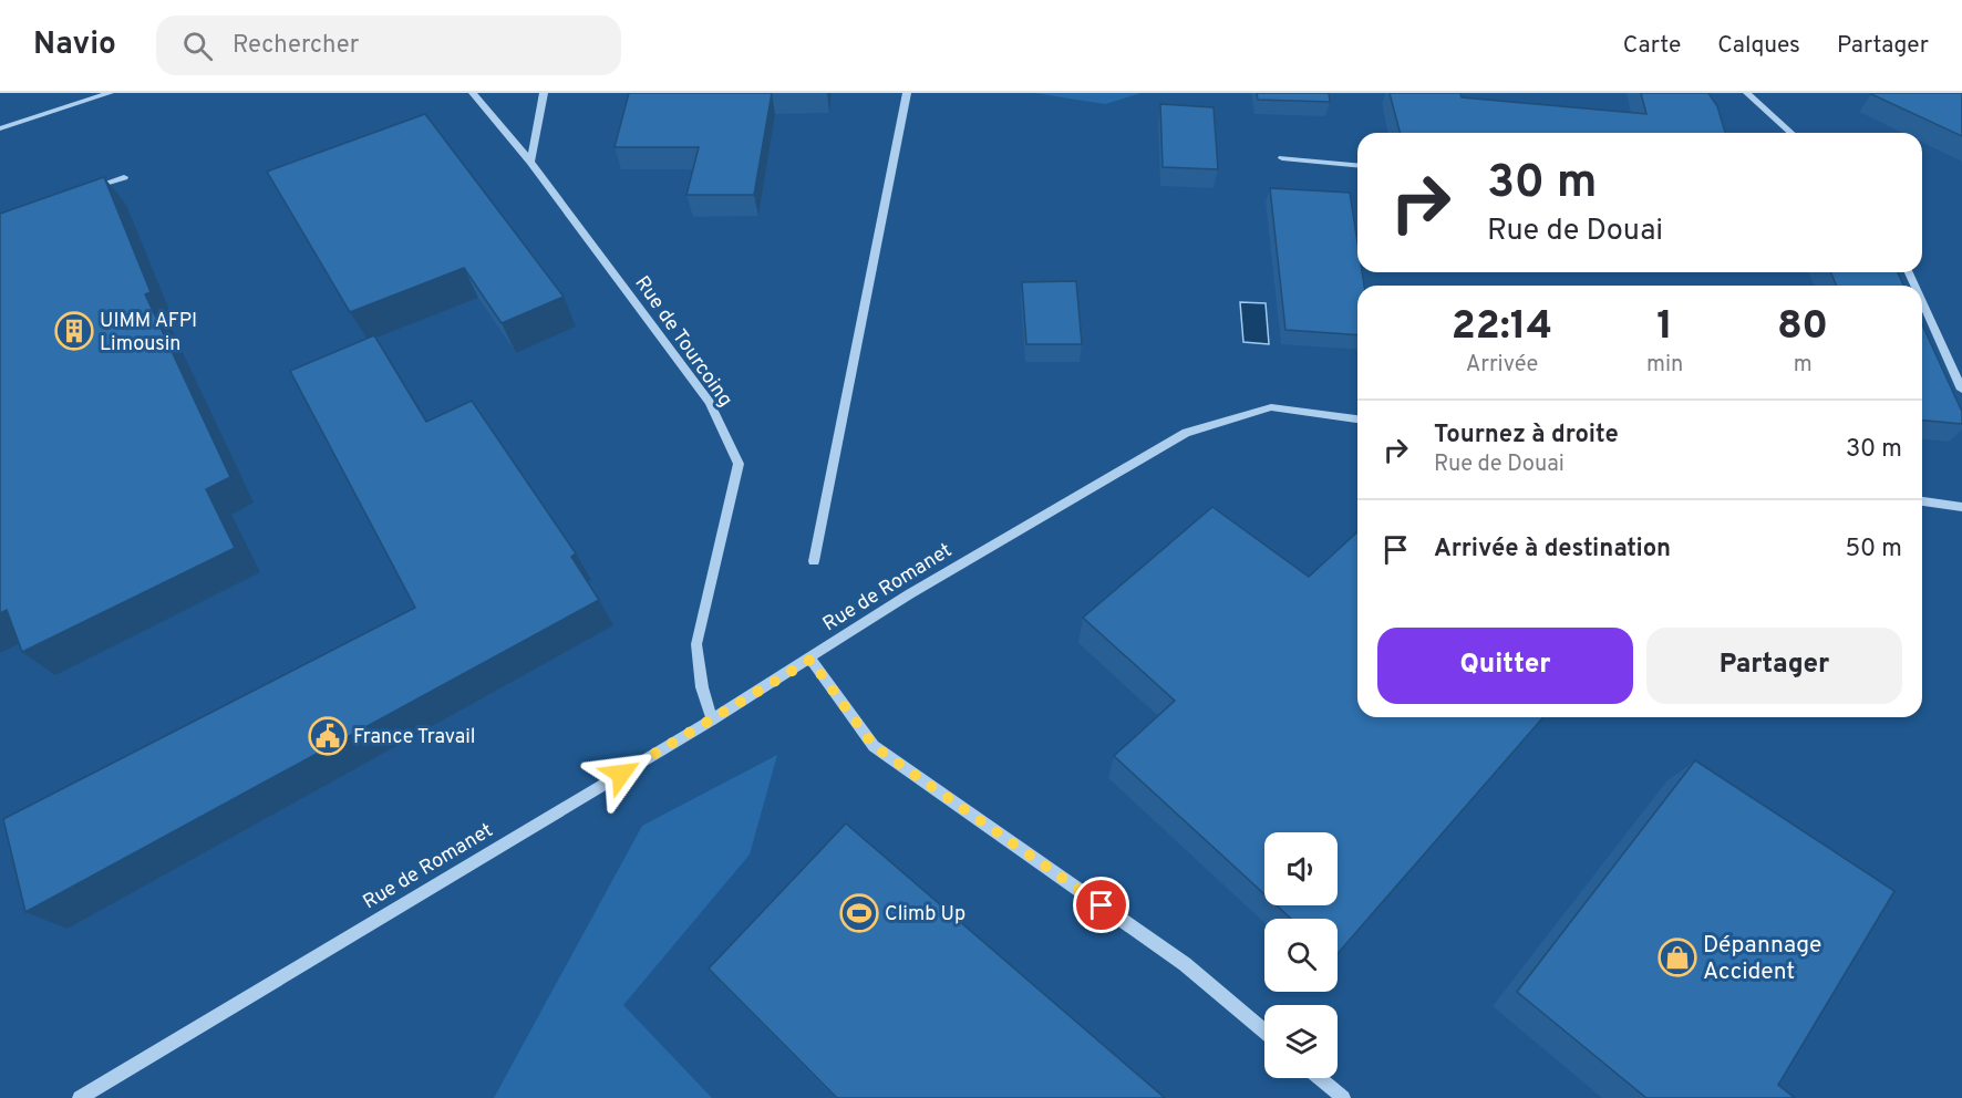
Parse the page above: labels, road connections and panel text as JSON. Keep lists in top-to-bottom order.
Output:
{
  "streets": {
    "street": ["Rue de Tourcoing", "Rue de Romanet"]
  },
  "crossings": [
    ["Rue de Tourcoing", "Rue de Romanet"]
  ],
  "places": {
    "building": ["UIMM AFPI Limousin"],
    "public building": ["France Travail"],
    "sports": ["Climb Up"],
    "shop": ["Dépannage Accident"]
  },
  "page": {
    "header": "Navio",
    "search": "Rechercher",
    "nav": ["Carte", "Calques", "Partager"],
    "turn": ["30 m", "Rue de Douai"],
    "eta": [
      "22:14",
      "Arrivée",
      "1",
      "min",
      "80",
      "m"
    ],
    "list": [
      {
        "name": "Tournez à droite",
        "note": "Rue de Douai",
        "value": "30 m"
      },
      {
        "name": "Arrivée à destination",
        "value": "50 m"
      }
    ],
    "buttons": ["Quitter", "Partager"]
  }
}
